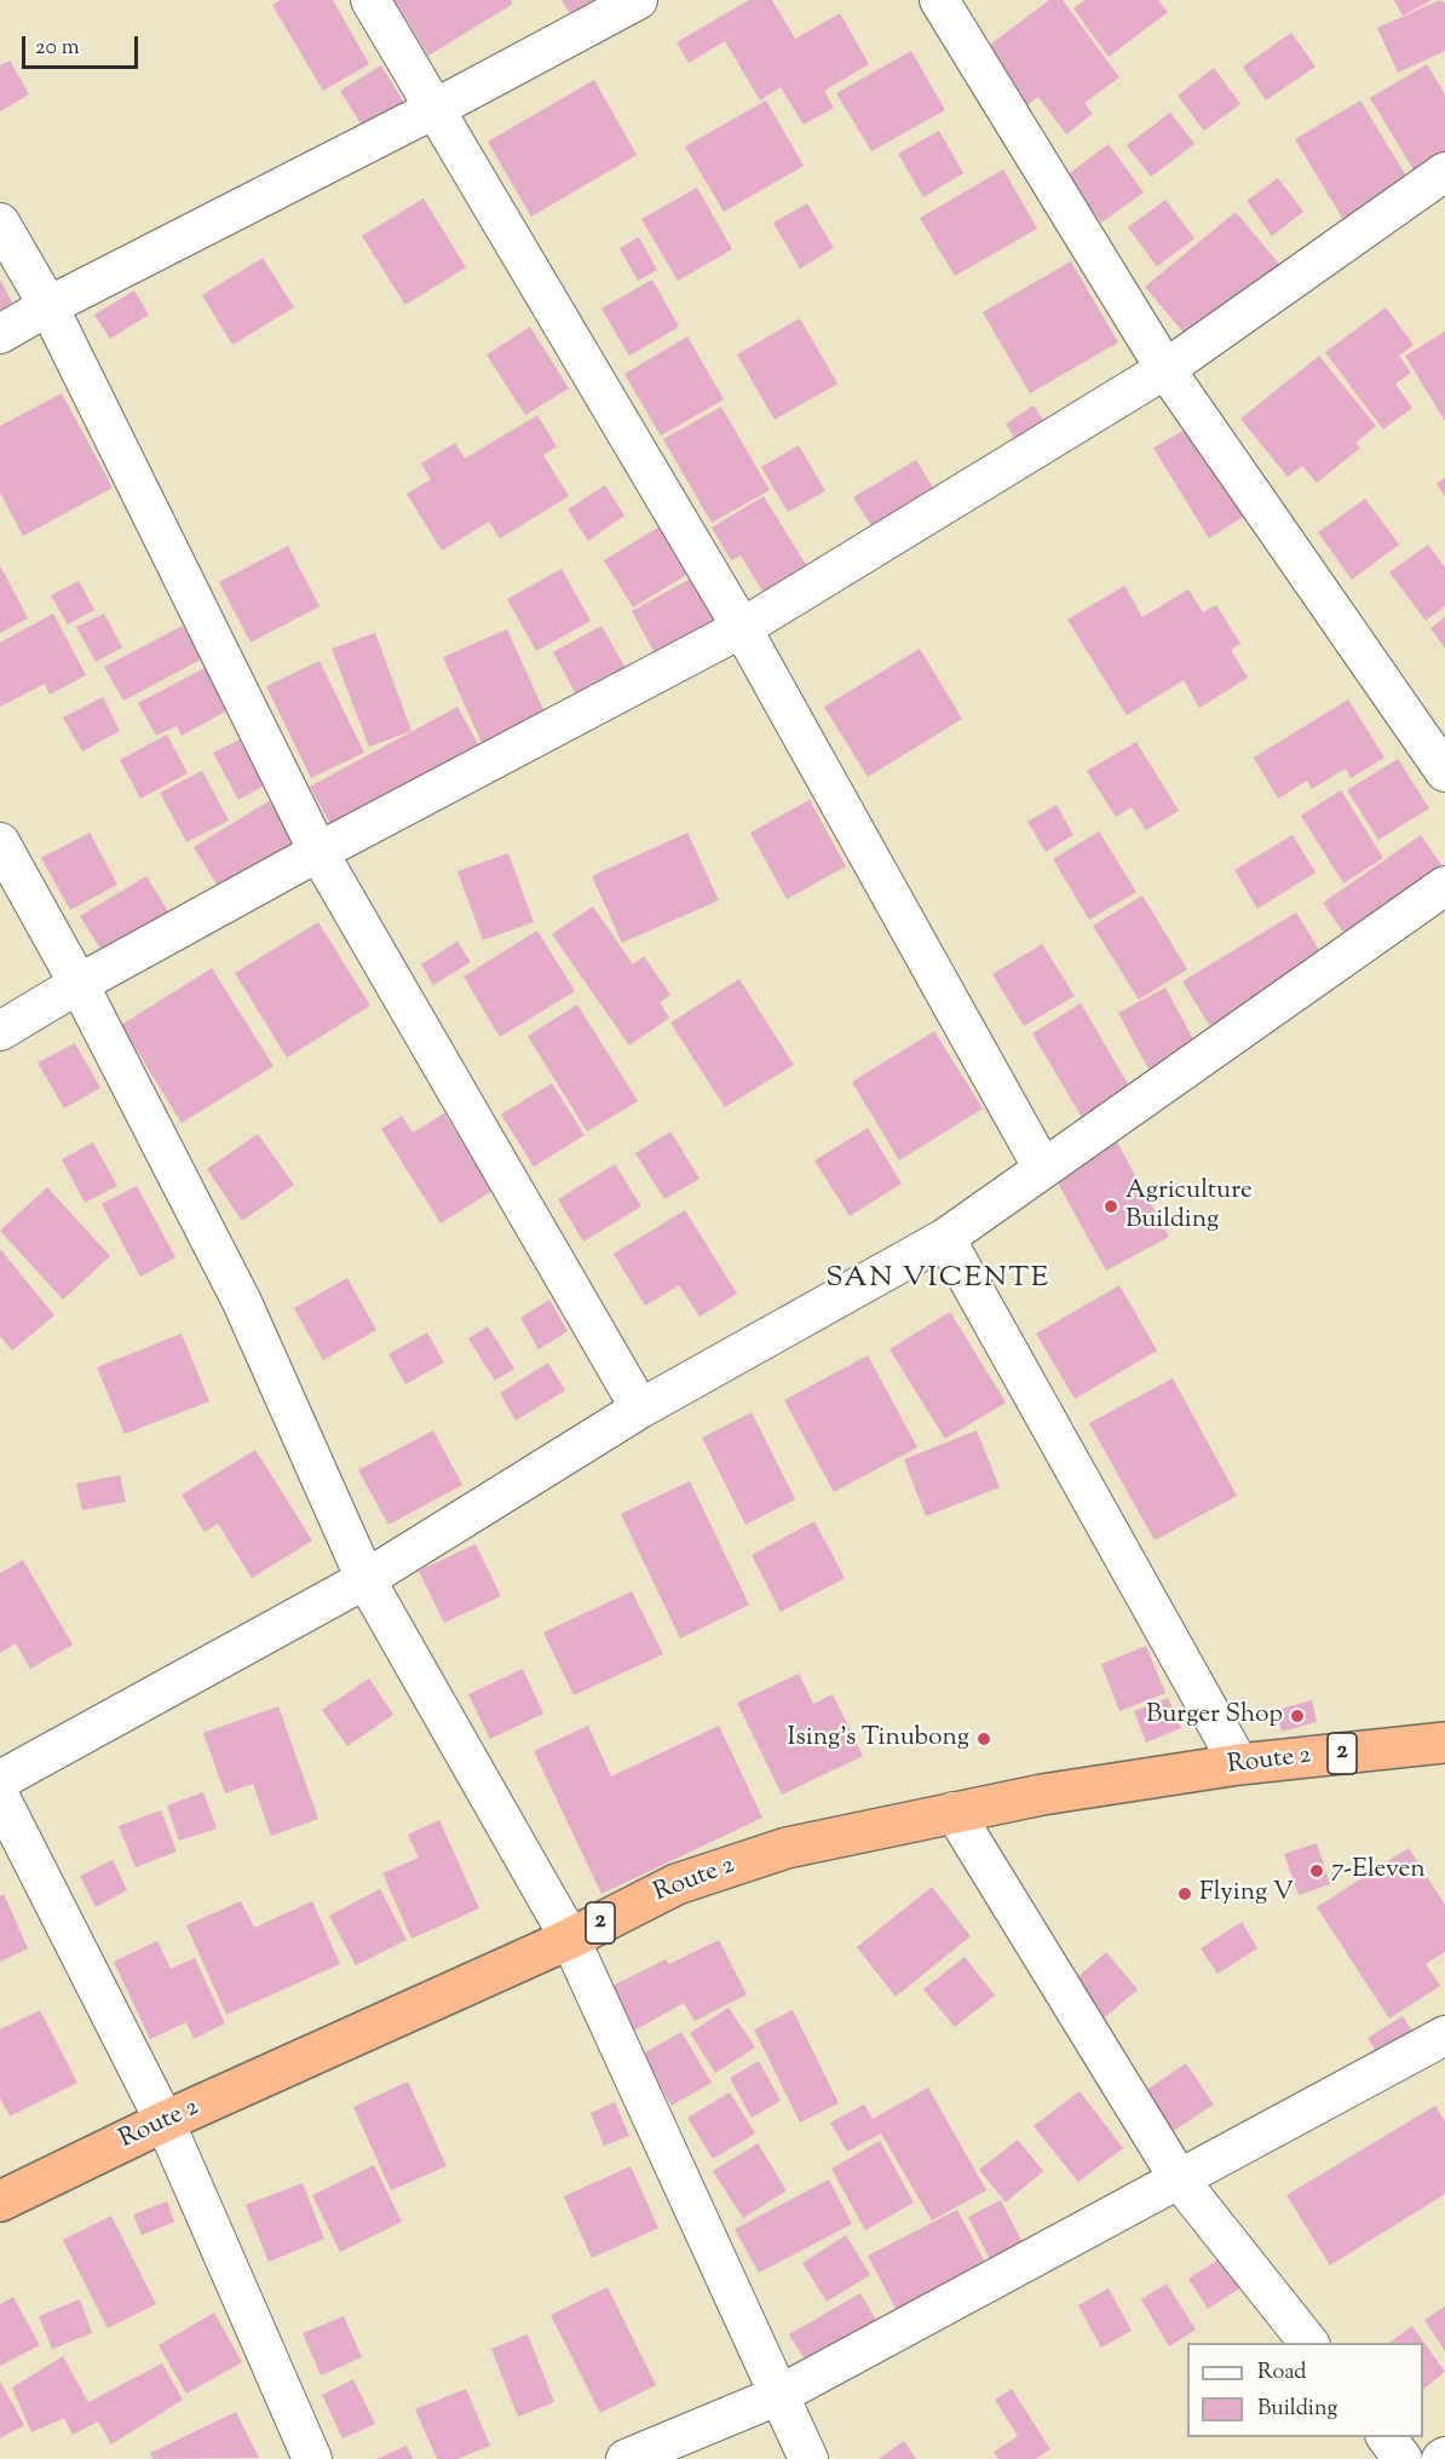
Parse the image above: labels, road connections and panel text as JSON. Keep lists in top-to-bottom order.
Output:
{
  "streets": {
    "highway": ["2", "Route 2"]
  },
  "districts": ["SAN VICENTE"],
  "places": [
    "Agriculture Building",
    "Burger Shop",
    "Ising's Tinubong",
    "7-Eleven",
    "Flying V"
  ],
  "legend": ["Road", "Building"],
  "scale_bar": "20 m"
}
